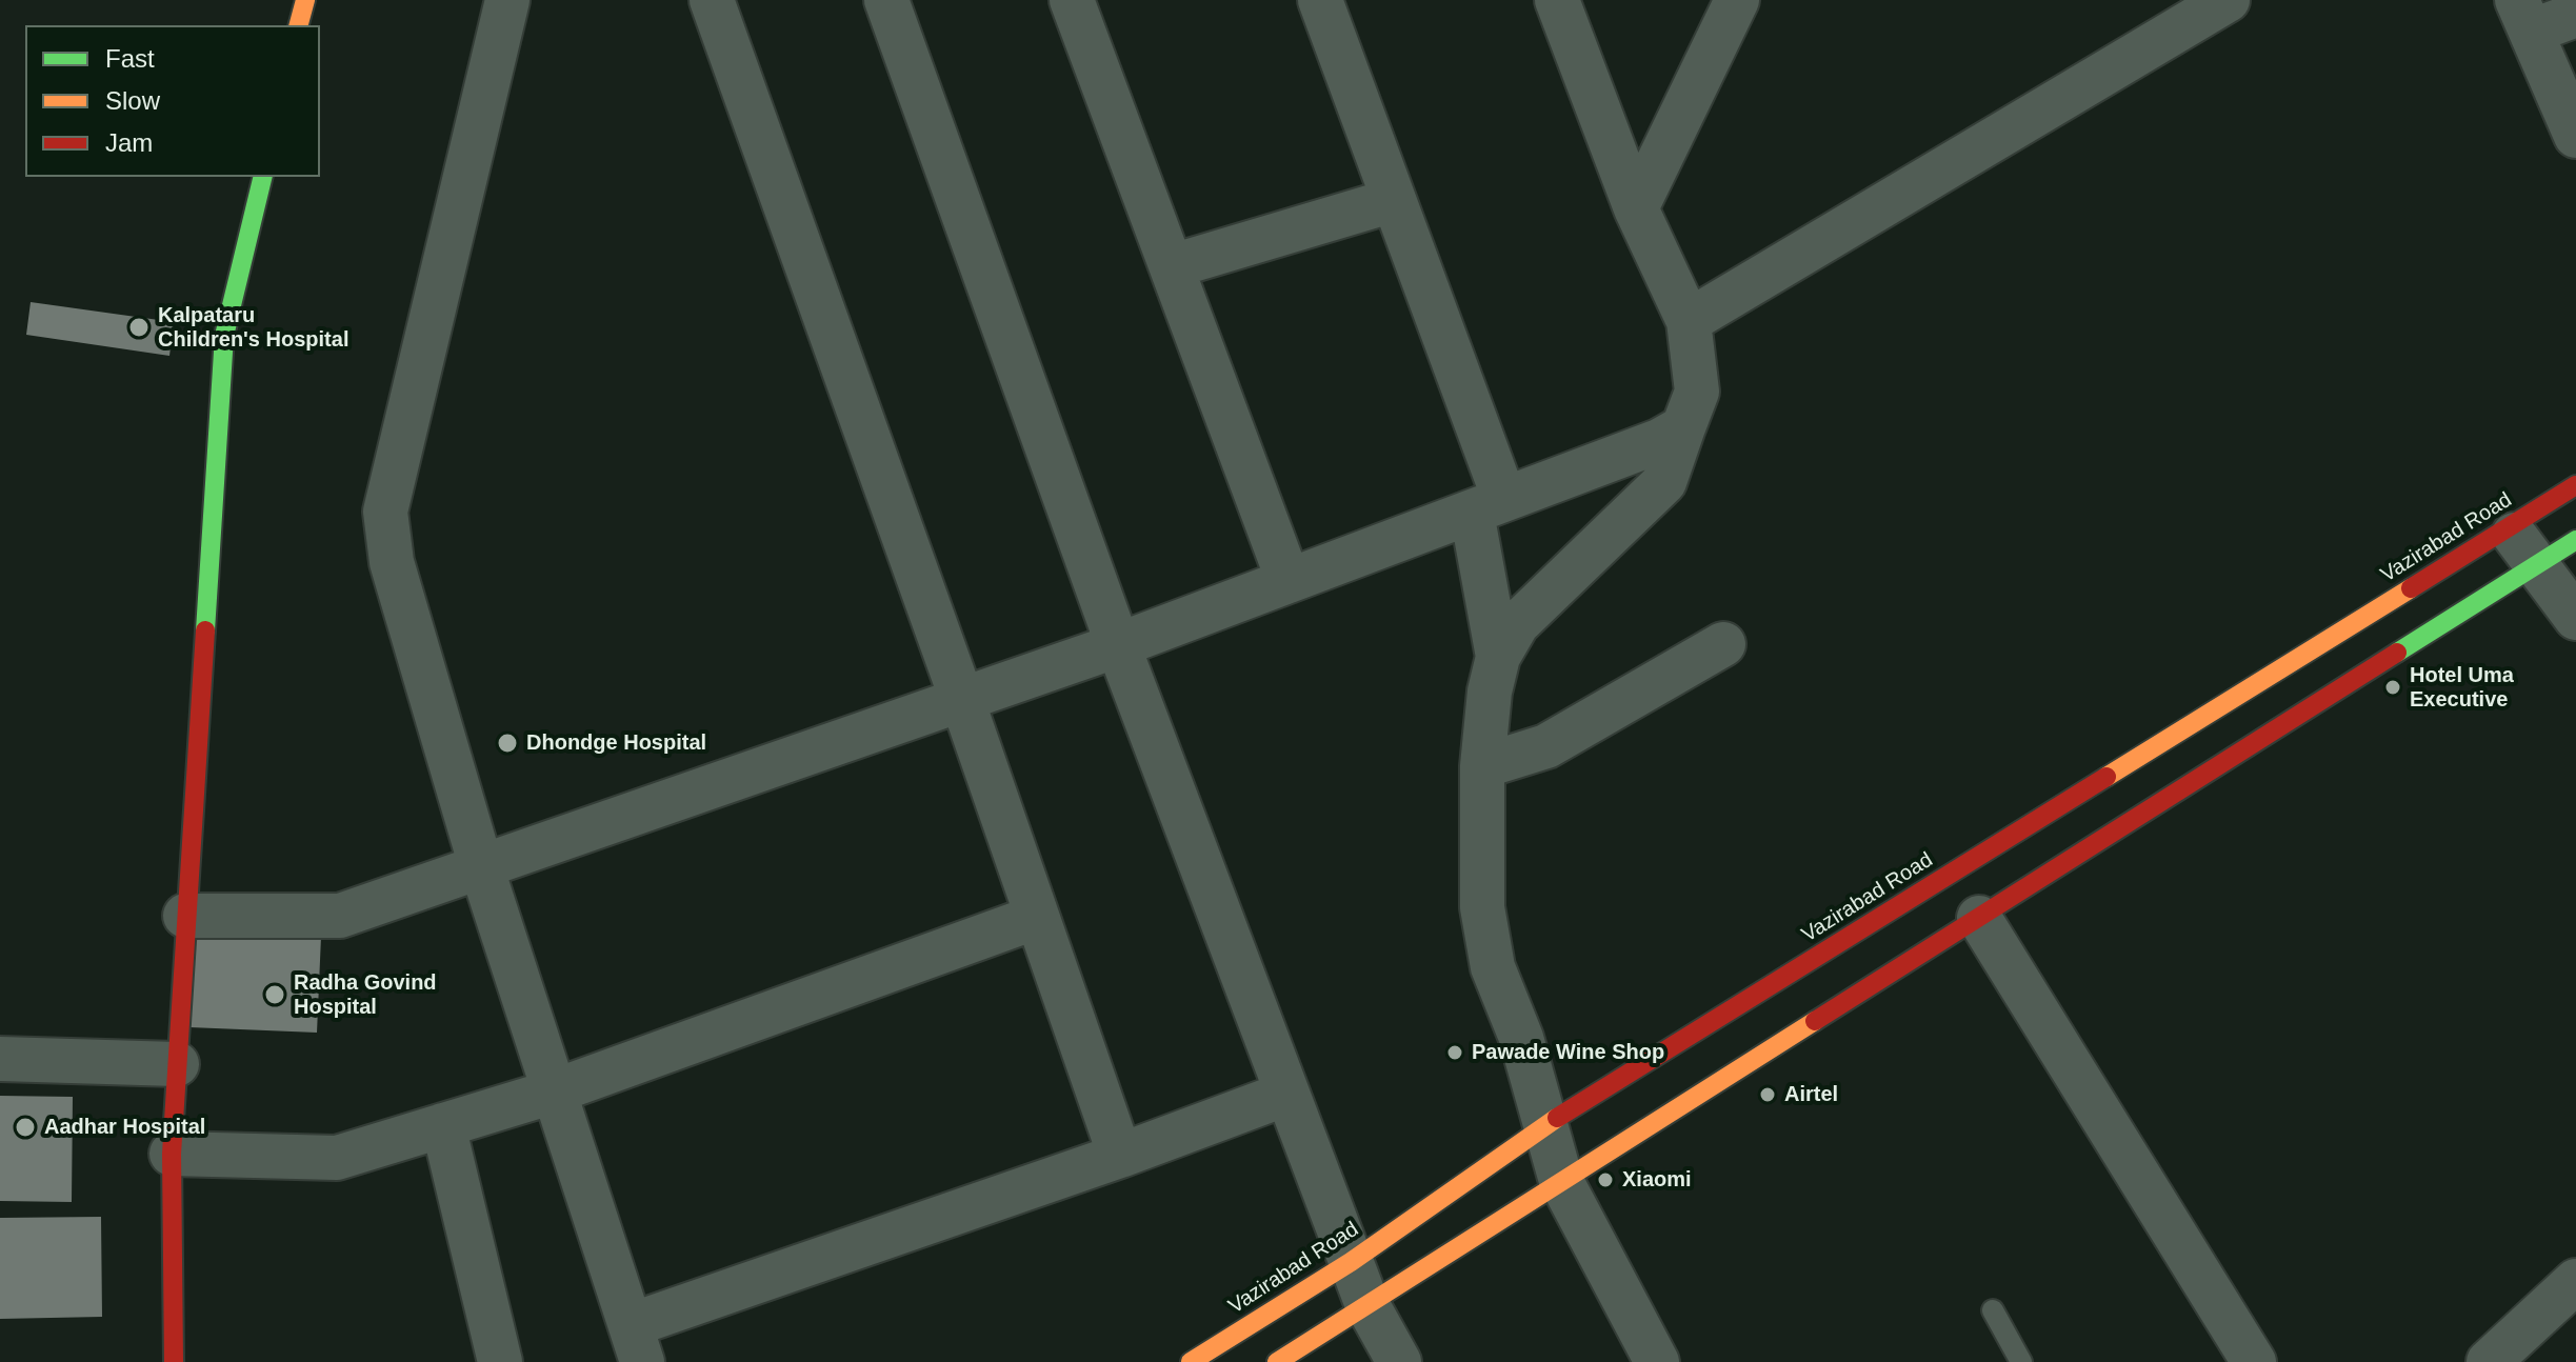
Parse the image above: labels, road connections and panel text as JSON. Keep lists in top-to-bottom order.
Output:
{
  "streets": {
    "main road": ["Vazirabad Road"]
  },
  "places": [
    "Kalpataru Children's Hospital",
    "Hotel Uma Executive",
    "Dhondge Hospital",
    "Radha Govind Hospital",
    "Pawade Wine Shop",
    "Airtel",
    "Aadhar Hospital",
    "Xiaomi"
  ],
  "legend": ["Fast", "Slow", "Jam"]
}
